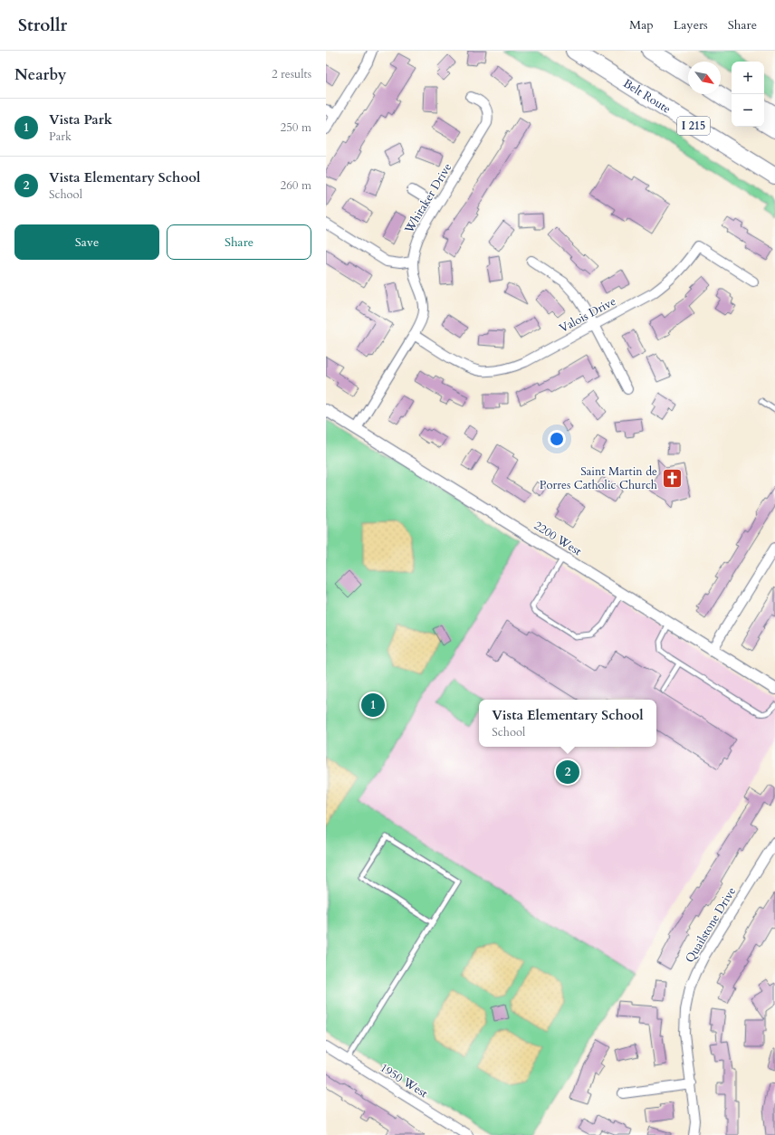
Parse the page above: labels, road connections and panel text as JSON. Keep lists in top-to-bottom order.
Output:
{
  "streets": {
    "highway": ["Belt Route", "I 215"],
    "street": [
      "Whitaker Drive",
      "Valois Drive",
      "2200 West",
      "Quailstone Drive",
      "1950 West"
    ]
  },
  "crossings": [
    ["Whitaker Drive", "Valois Drive"],
    ["Whitaker Drive", "2200 West"]
  ],
  "places": {
    "church": ["Saint Martin de Porres Catholic Church"]
  },
  "north": "bottom right",
  "page": {
    "header": "Strollr",
    "nav": ["Map", "Layers", "Share"],
    "heading": ["Nearby", "2 results"],
    "map_buttons": ["+", "−"],
    "list": [
      {
        "mark": "1",
        "name": "Vista Park",
        "note": "Park",
        "value": "250 m"
      },
      {
        "mark": "2",
        "name": "Vista Elementary School",
        "note": "School",
        "value": "260 m"
      }
    ],
    "buttons": ["Save", "Share"],
    "pins": ["1", "2"],
    "popup": ["Vista Elementary School", "School"]
  }
}
